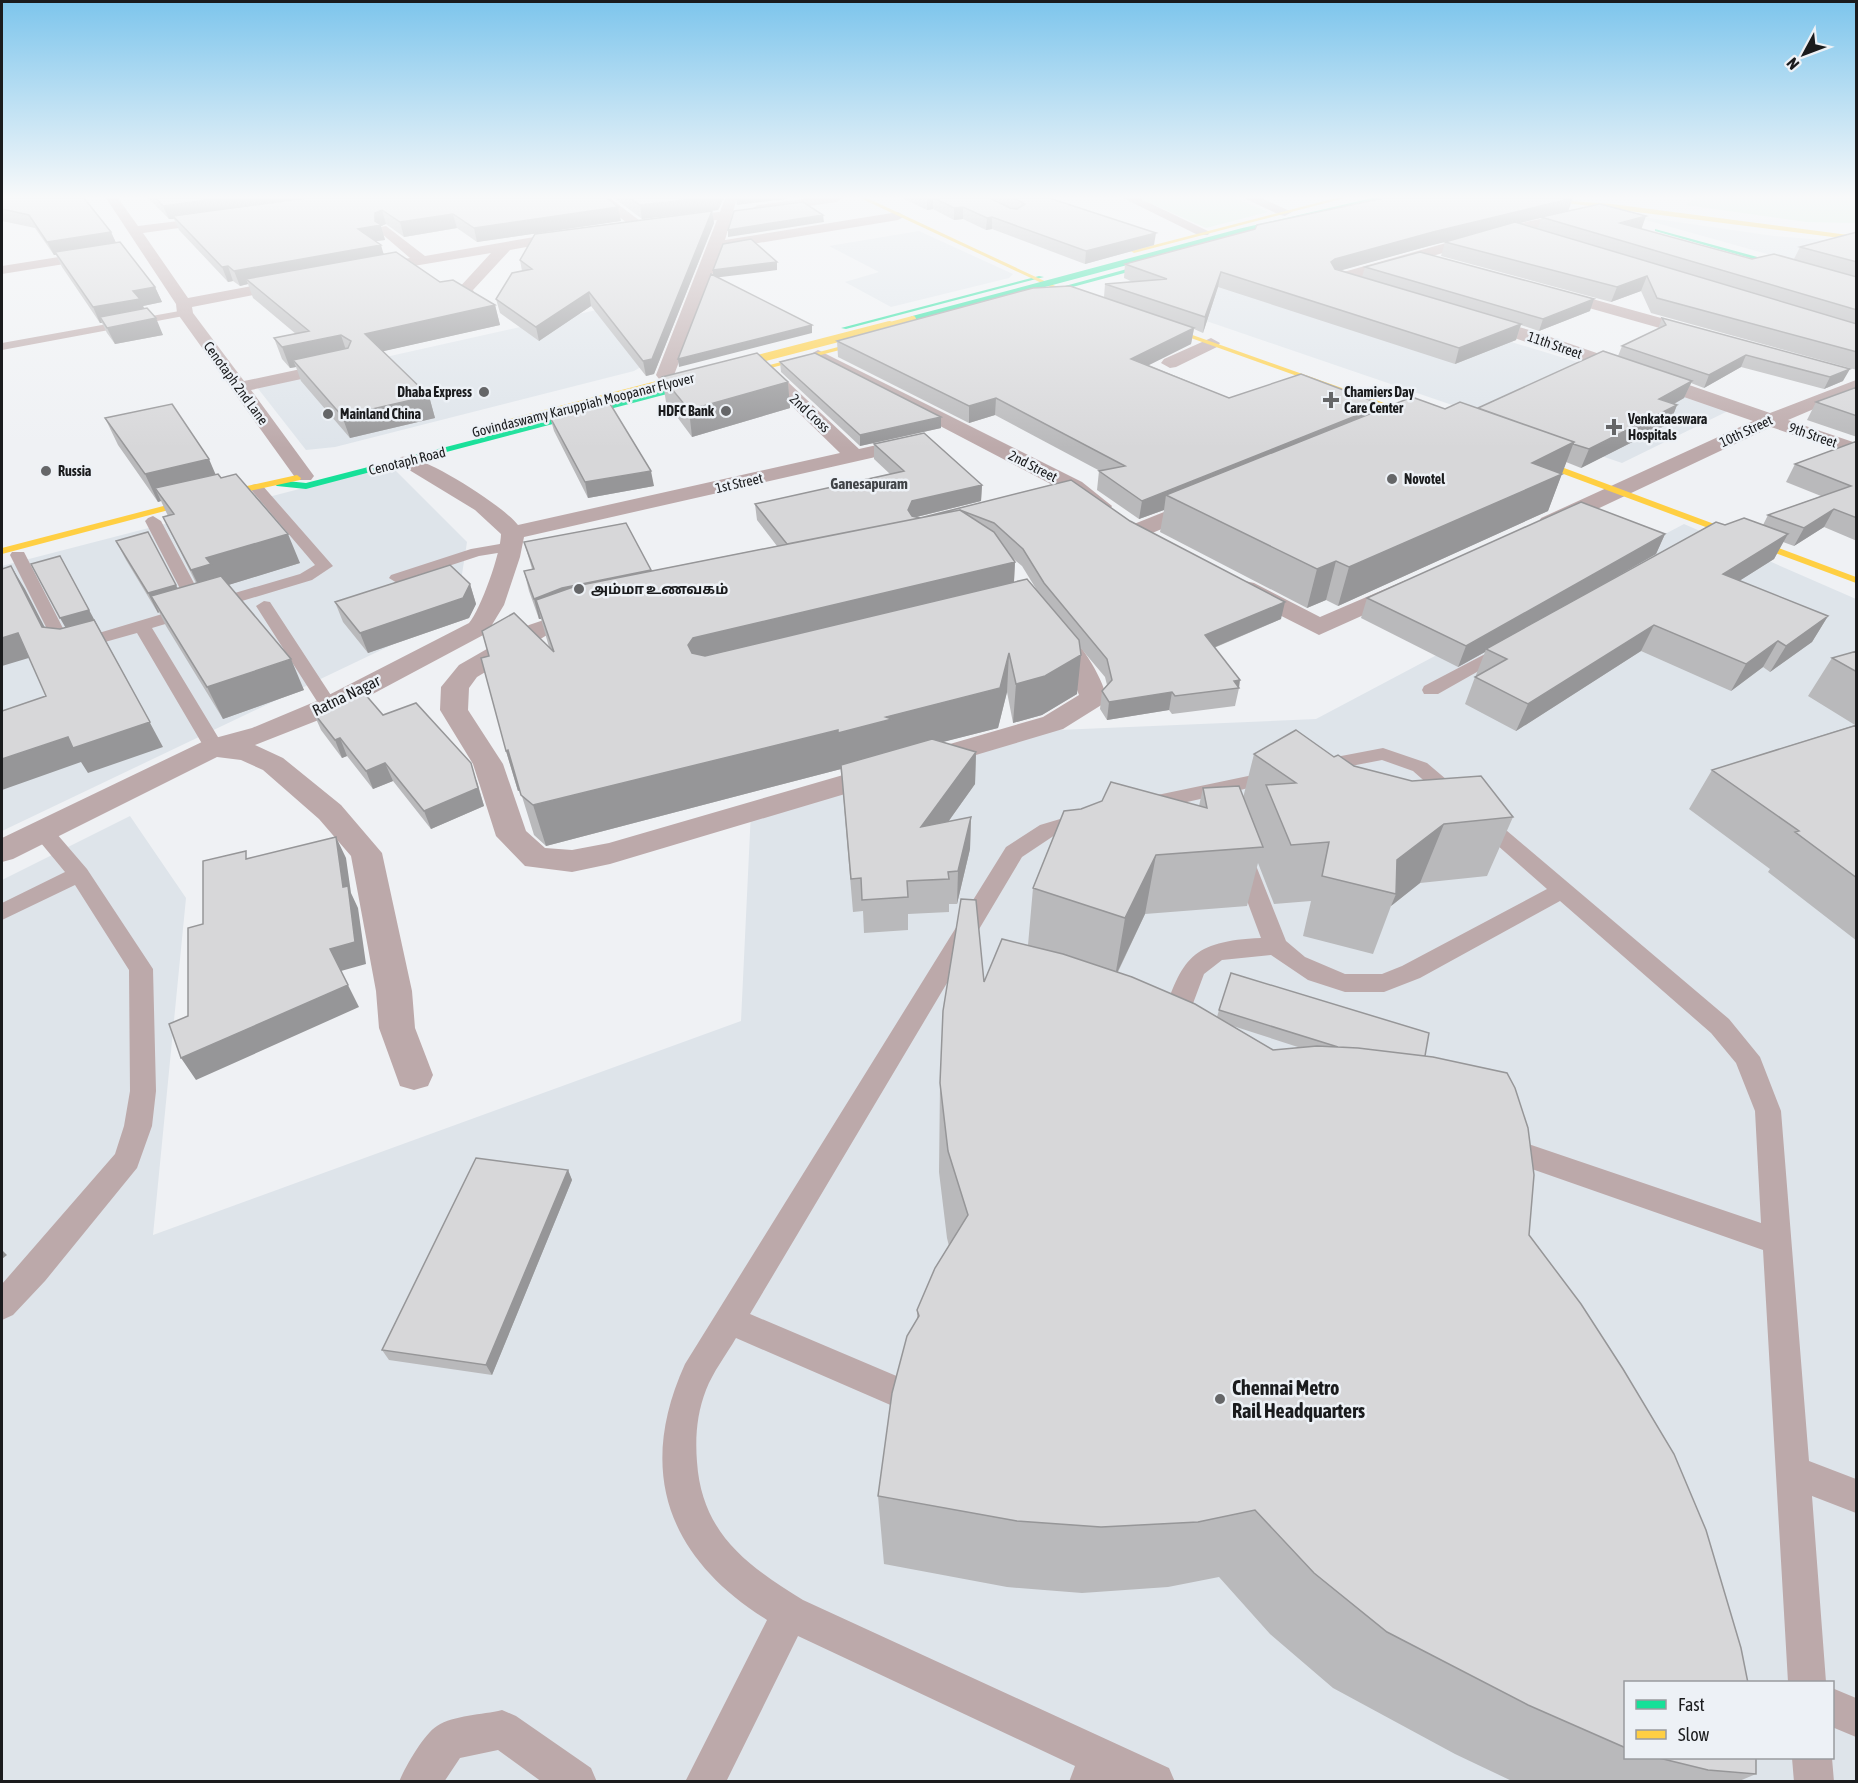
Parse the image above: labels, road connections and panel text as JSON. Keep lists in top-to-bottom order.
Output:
{
  "streets": {
    "main road": ["Govindaswamy Karuppiah Moopanar Flyover", "Cenotaph Road"],
    "street": [
      "11th Street",
      "Cenotaph 2nd Lane",
      "2nd Cross",
      "10th Street",
      "9th Street",
      "2nd Street",
      "1st Street",
      "Ratna Nagar"
    ]
  },
  "crossings": [
    ["11th Street", "10th Street"],
    ["11th Street", "9th Street"],
    ["Cenotaph 2nd Lane", "Govindaswamy Karuppiah Moopanar Flyover"],
    ["Cenotaph 2nd Lane", "Cenotaph Road"],
    ["Govindaswamy Karuppiah Moopanar Flyover", "Cenotaph Road"],
    ["2nd Cross", "Cenotaph Road"],
    ["2nd Cross", "1st Street"],
    ["10th Street", "9th Street"],
    ["Cenotaph Road", "2nd Street"],
    ["2nd Street", "1st Street"]
  ],
  "districts": ["Ganesapuram"],
  "places": {
    "other": [
      "Dhaba Express",
      "HDFC Bank",
      "Mainland China",
      "Russia",
      "Novotel",
      "அம்மா உணவகம்",
      "Chennai Metro Rail Headquarters"
    ],
    "health": ["Chamiers Day Care Center", "Venkataeswara Hospitals"]
  },
  "legend": ["Fast", "Slow"],
  "north": "bottom left"
}
